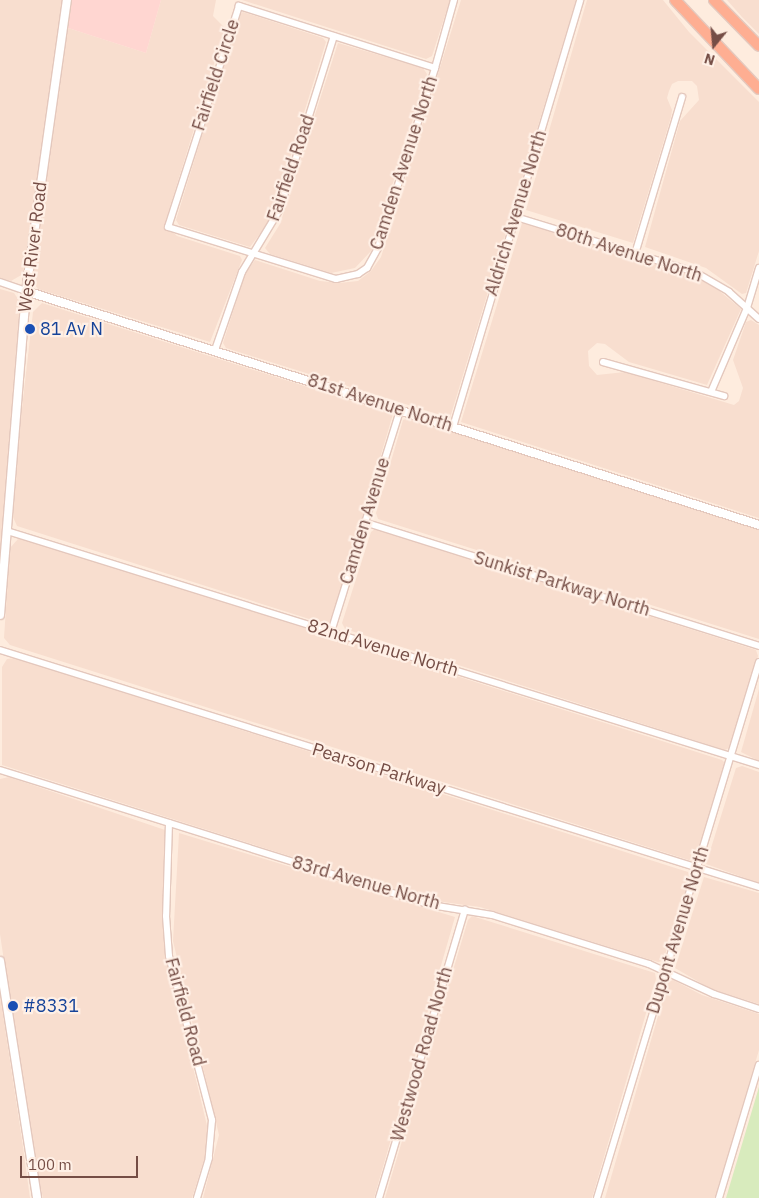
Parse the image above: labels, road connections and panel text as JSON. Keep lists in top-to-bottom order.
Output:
{
  "streets": {
    "street": [
      "Fairfield Circle",
      "Camden Avenue North",
      "Fairfield Road",
      "Aldrich Avenue North",
      "West River Road",
      "80th Avenue North",
      "81st Avenue North",
      "Camden Avenue",
      "Sunkist Parkway North",
      "82nd Avenue North",
      "Pearson Parkway",
      "83rd Avenue North",
      "Dupont Avenue North",
      "Westwood Road North"
    ]
  },
  "crossings": [
    ["Fairfield Circle", "Camden Avenue North"],
    ["Fairfield Circle", "Fairfield Road"],
    ["Camden Avenue North", "Fairfield Road"],
    ["Fairfield Road", "81st Avenue North"],
    ["Fairfield Road", "83rd Avenue North"],
    ["Aldrich Avenue North", "80th Avenue North"],
    ["Aldrich Avenue North", "81st Avenue North"],
    ["West River Road", "81st Avenue North"],
    ["West River Road", "82nd Avenue North"],
    ["81st Avenue North", "Camden Avenue"],
    ["Camden Avenue", "Sunkist Parkway North"],
    ["Camden Avenue", "82nd Avenue North"],
    ["82nd Avenue North", "Dupont Avenue North"],
    ["Pearson Parkway", "Dupont Avenue North"],
    ["83rd Avenue North", "Dupont Avenue North"],
    ["83rd Avenue North", "Westwood Road North"]
  ],
  "places": ["81 Av N", "#8331"],
  "scale_bar": "100 m",
  "north": "bottom"
}
